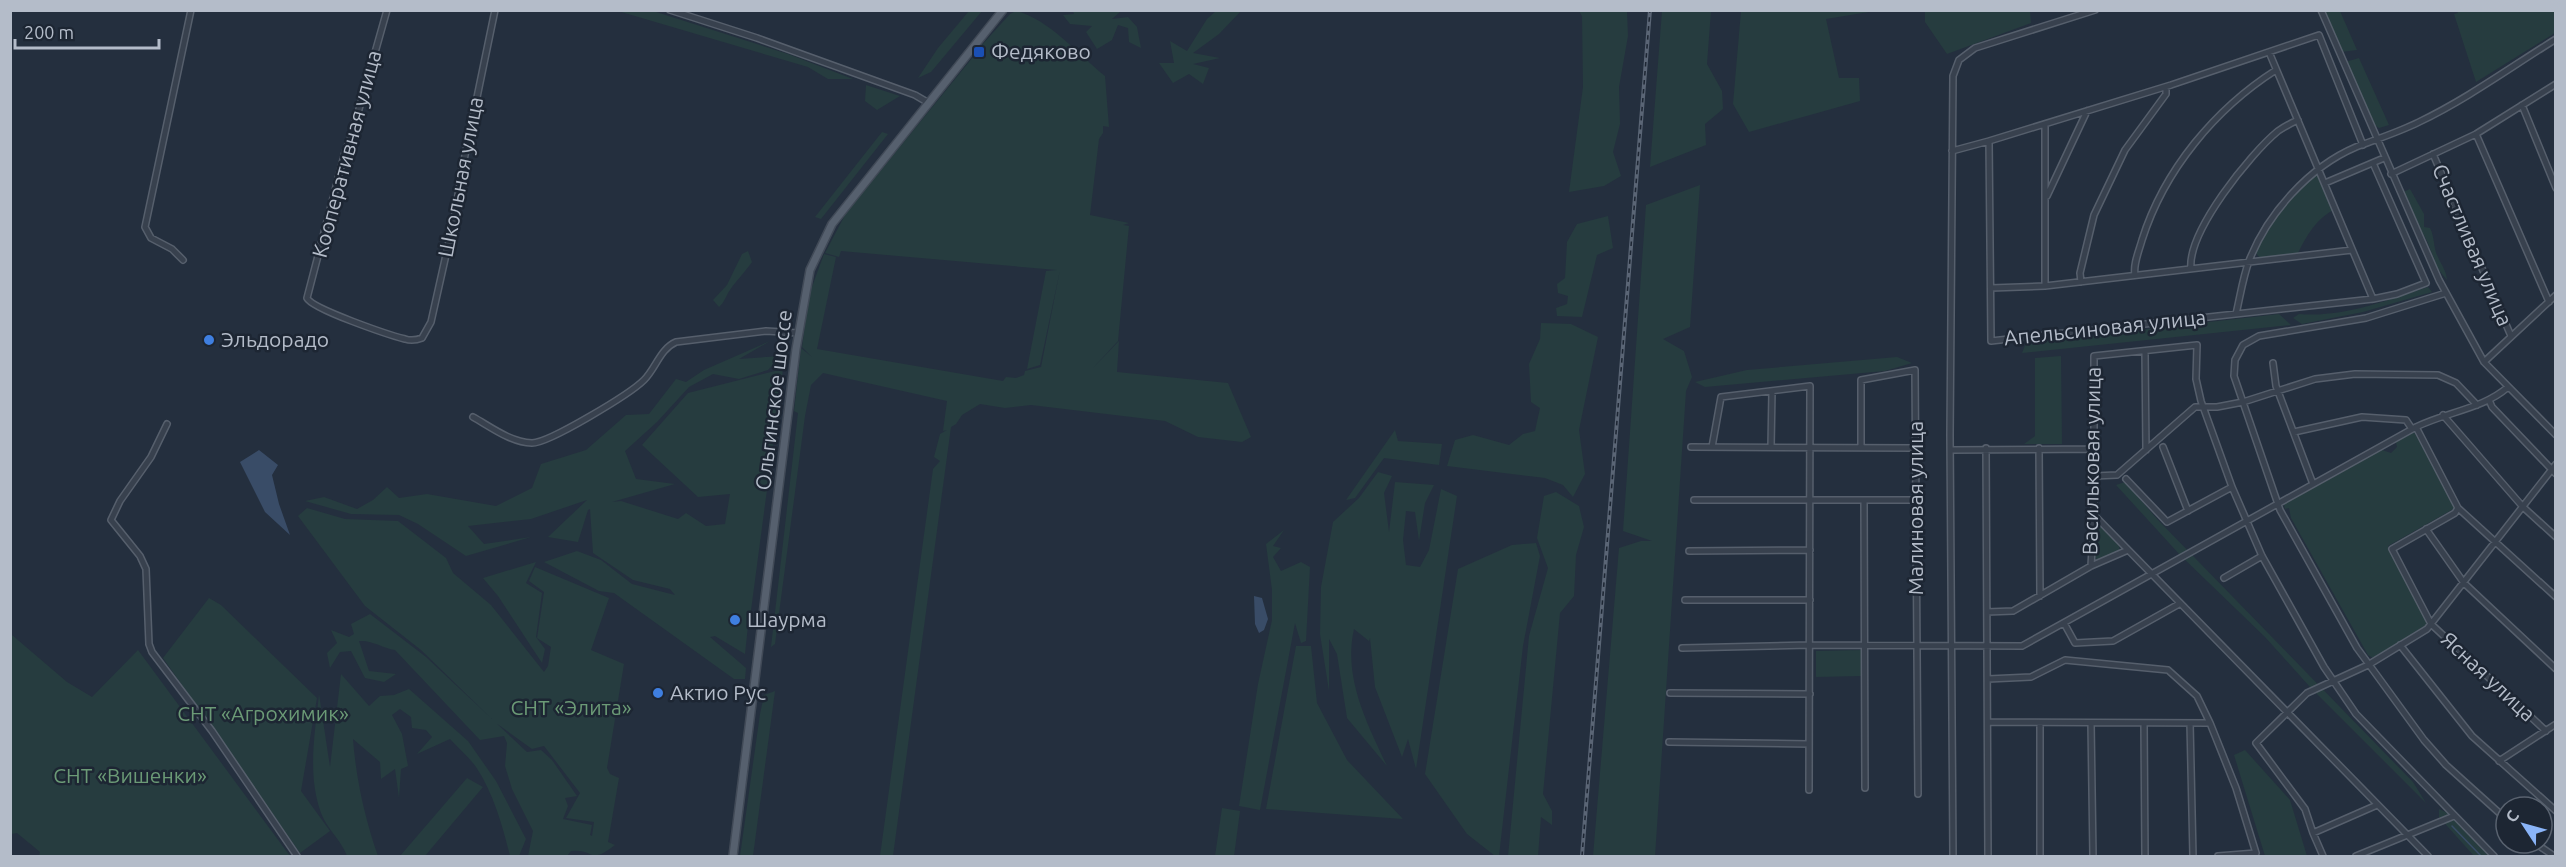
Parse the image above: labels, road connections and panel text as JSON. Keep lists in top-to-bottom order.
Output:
{
  "streets": {
    "main road": ["Ольгинское шоссе"],
    "street": [
      "Кооперативная улица",
      "Школьная улица",
      "Счастливая улица",
      "Апельсиновая улица",
      "Васильковая улица",
      "Малиновая улица",
      "Ясная улица"
    ]
  },
  "crossings": [
    ["Кооперативная улица", "Школьная улица"]
  ],
  "parks": ["СНТ «Элита»", "СНТ «Агрохимик»", "СНТ «Вишенки»"],
  "places": {
    "transit": ["Федяково"],
    "other": ["Эльдорадо", "Шаурма", "Актио Рус"]
  },
  "scale_bar": "200 m",
  "north": "top left"
}
